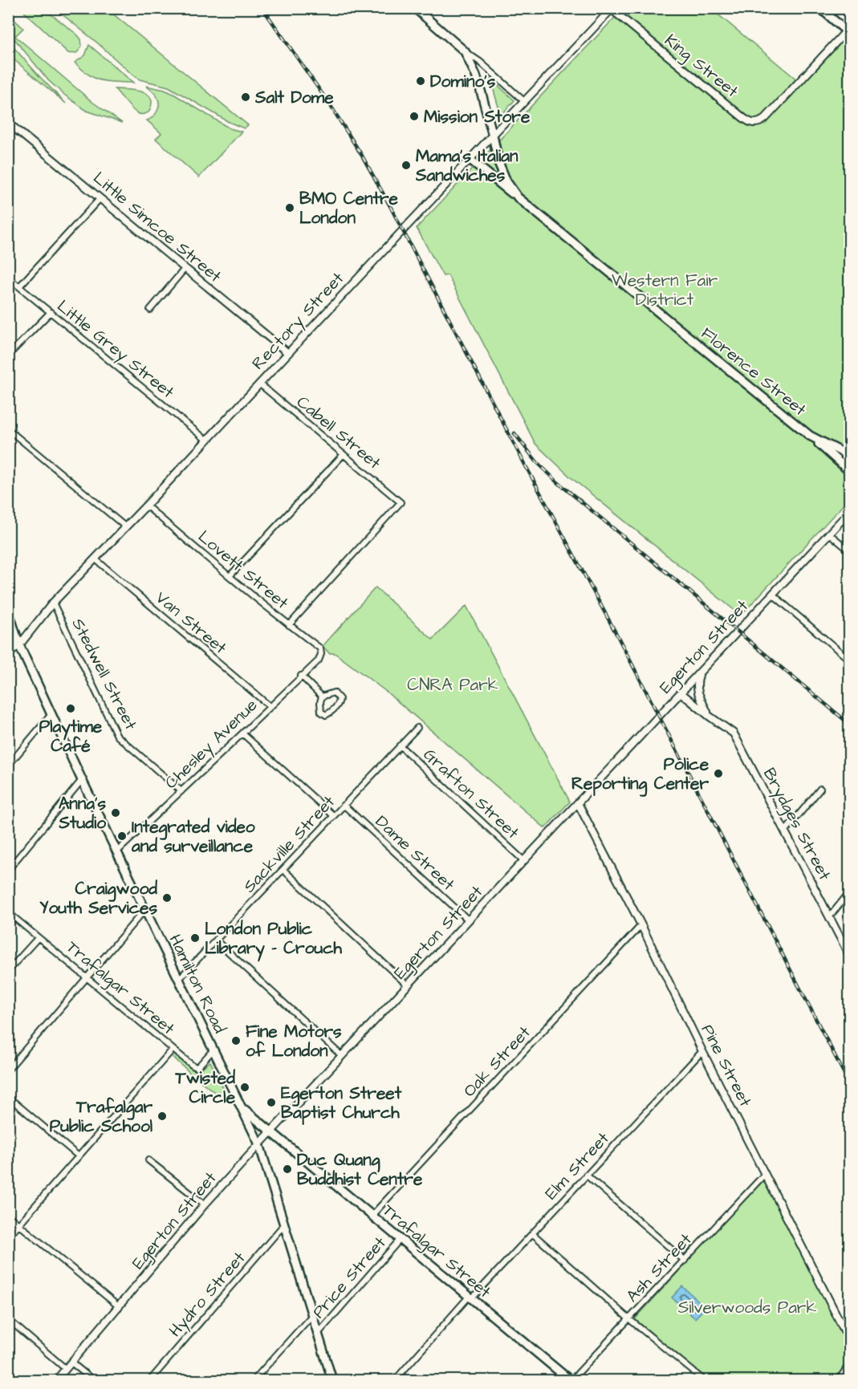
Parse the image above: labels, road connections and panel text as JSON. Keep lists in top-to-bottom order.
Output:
{
  "streets": {
    "main road": ["Florence Street", "Hamilton Road", "Trafalgar Street"],
    "street": [
      "King Street",
      "Little Simcoe Street",
      "Rectory Street",
      "Little Grey Street",
      "Cabell Street",
      "Lovett Street",
      "Van Street",
      "Egerton Street",
      "Stedwell Street",
      "Chesley Avenue",
      "Grafton Street",
      "Brydges Street",
      "Sackville Street",
      "Dame Street",
      "Oak Street",
      "Pine Street",
      "Elm Street",
      "Ash Street",
      "Price Street",
      "Hydro Street"
    ]
  },
  "crossings": [
    ["King Street", "Rectory Street"],
    ["Little Simcoe Street", "Rectory Street"],
    ["Rectory Street", "Little Grey Street"],
    ["Rectory Street", "Florence Street"],
    ["Rectory Street", "Cabell Street"],
    ["Rectory Street", "Lovett Street"],
    ["Rectory Street", "Van Street"],
    ["Rectory Street", "Stedwell Street"],
    ["Rectory Street", "Hamilton Road"],
    ["Cabell Street", "Lovett Street"],
    ["Lovett Street", "Chesley Avenue"],
    ["Van Street", "Chesley Avenue"],
    ["Egerton Street", "Grafton Street"],
    ["Egerton Street", "Brydges Street"],
    ["Egerton Street", "Dame Street"],
    ["Egerton Street", "Hamilton Road"],
    ["Egerton Street", "Trafalgar Street"],
    ["Egerton Street", "Pine Street"],
    ["Stedwell Street", "Chesley Avenue"],
    ["Chesley Avenue", "Hamilton Road"],
    ["Grafton Street", "Sackville Street"],
    ["Sackville Street", "Dame Street"],
    ["Sackville Street", "Hamilton Road"],
    ["Hamilton Road", "Trafalgar Street"],
    ["Hamilton Road", "Price Street"],
    ["Hamilton Road", "Hydro Street"],
    ["Trafalgar Street", "Oak Street"],
    ["Trafalgar Street", "Elm Street"],
    ["Trafalgar Street", "Ash Street"],
    ["Trafalgar Street", "Price Street"],
    ["Oak Street", "Pine Street"],
    ["Pine Street", "Elm Street"],
    ["Pine Street", "Ash Street"]
  ],
  "parks": ["Western Fair District", "CNRA Park", "Silverwoods Park"],
  "places": [
    "Domino's",
    "Salt Dome",
    "Mission Store",
    "Mama's Italian Sandwiches",
    "BMO Centre London",
    "Playtime Café",
    "Police Reporting Center",
    "Anna's Studio",
    "Integrated video and surveillance",
    "Craigwood Youth Services",
    "London Public Library - Crouch",
    "Fine Motors of London",
    "Twisted Circle",
    "Egerton Street Baptist Church",
    "Trafalgar Public School",
    "Duc Quang Buddhist Centre"
  ]
}
